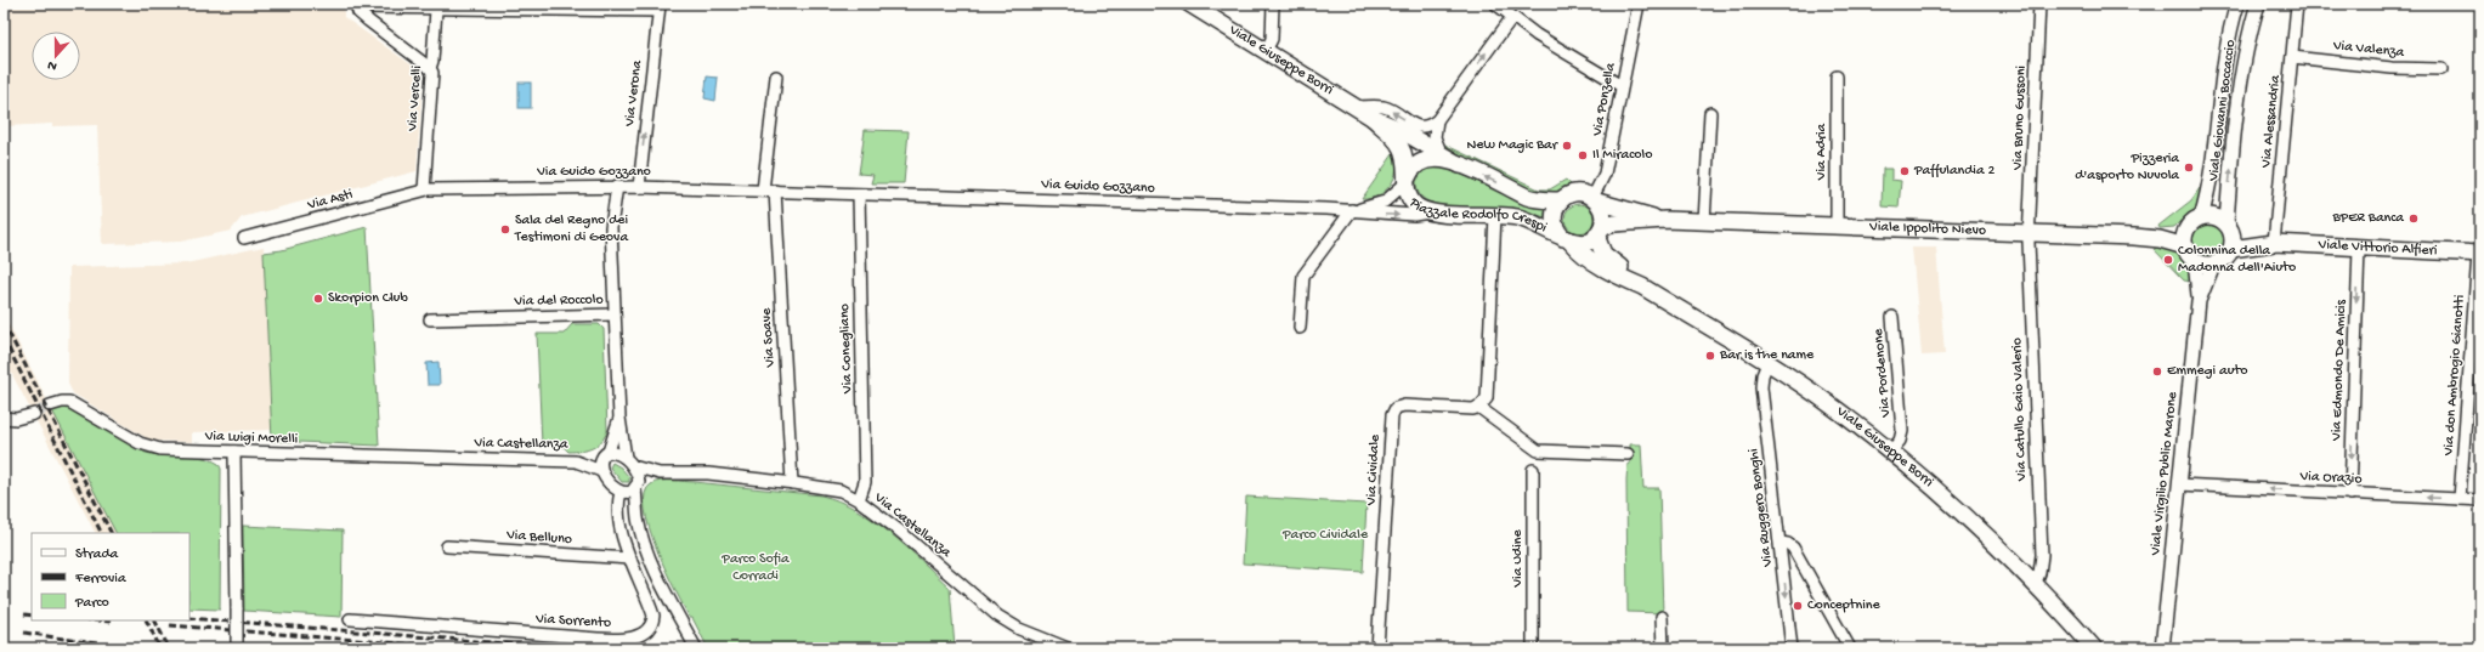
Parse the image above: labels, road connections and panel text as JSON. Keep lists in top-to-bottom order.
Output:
{
  "streets": {
    "main road": [
      "Viale Giuseppe Borri",
      "Piazzale Rodolfo Crespi",
      "Viale Ippolito Nievo",
      "Viale Vittorio Alfieri"
    ],
    "street": [
      "Via Valenza",
      "Via Verona",
      "Via Vercelli",
      "Via Ponzella",
      "Viale Giovanni Boccaccio",
      "Via Bruno Gussoni",
      "Via Alessandria",
      "Via Adria",
      "Via Guido Gozzano",
      "Via Asti",
      "Via del Roccolo",
      "Via Soave",
      "Via Conegliano",
      "Via Edmondo De Amicis",
      "Via Pordenone",
      "Via don Ambrogio Gianotti",
      "Via Catullo Gaio Valerio",
      "Via Luigi Morelli",
      "Via Castellanza",
      "Via Cividale",
      "Viale Virgilio Publio Marone",
      "Via Orazio",
      "Via Ruggero Bonghi",
      "Via Belluno",
      "Via Udine",
      "Via Sorrento"
    ]
  },
  "crossings": [
    ["Via Valenza", "Via Alessandria"],
    ["Viale Giuseppe Borri", "Via Ponzella"],
    ["Viale Giuseppe Borri", "Piazzale Rodolfo Crespi"],
    ["Viale Giuseppe Borri", "Viale Ippolito Nievo"],
    ["Viale Giuseppe Borri", "Via Pordenone"],
    ["Viale Giuseppe Borri", "Via Catullo Gaio Valerio"],
    ["Viale Giuseppe Borri", "Via Ruggero Bonghi"],
    ["Via Verona", "Via Guido Gozzano"],
    ["Via Vercelli", "Via Guido Gozzano"],
    ["Via Vercelli", "Via Asti"],
    ["Via Ponzella", "Piazzale Rodolfo Crespi"],
    ["Via Ponzella", "Viale Ippolito Nievo"],
    ["Viale Giovanni Boccaccio", "Viale Ippolito Nievo"],
    ["Viale Giovanni Boccaccio", "Viale Vittorio Alfieri"],
    ["Viale Giovanni Boccaccio", "Viale Virgilio Publio Marone"],
    ["Via Bruno Gussoni", "Viale Ippolito Nievo"],
    ["Via Bruno Gussoni", "Via Catullo Gaio Valerio"],
    ["Via Alessandria", "Viale Vittorio Alfieri"],
    ["Via Adria", "Viale Ippolito Nievo"],
    ["Via Guido Gozzano", "Via Asti"],
    ["Via Guido Gozzano", "Piazzale Rodolfo Crespi"],
    ["Via Guido Gozzano", "Via Soave"],
    ["Via Guido Gozzano", "Via Conegliano"],
    ["Piazzale Rodolfo Crespi", "Viale Ippolito Nievo"],
    ["Viale Ippolito Nievo", "Viale Vittorio Alfieri"],
    ["Viale Ippolito Nievo", "Via Catullo Gaio Valerio"],
    ["Viale Ippolito Nievo", "Viale Virgilio Publio Marone"],
    ["Viale Vittorio Alfieri", "Via Edmondo De Amicis"],
    ["Viale Vittorio Alfieri", "Via don Ambrogio Gianotti"],
    ["Viale Vittorio Alfieri", "Viale Virgilio Publio Marone"],
    ["Via del Roccolo", "Via Castellanza"],
    ["Via Soave", "Via Castellanza"],
    ["Via Conegliano", "Via Castellanza"],
    ["Via Edmondo De Amicis", "Via Orazio"],
    ["Via don Ambrogio Gianotti", "Via Orazio"],
    ["Via Luigi Morelli", "Via Castellanza"],
    ["Via Castellanza", "Via Sorrento"],
    ["Viale Virgilio Publio Marone", "Via Orazio"],
    ["Via Belluno", "Via Sorrento"]
  ],
  "one_way": [
    "Via Verona",
    "Via Edmondo De Amicis",
    "Via Orazio",
    "Via Ruggero Bonghi"
  ],
  "parks": ["Parco Cividale", "Parco Sofia Corradi"],
  "places": [
    "New Magic Bar",
    "Il Miracolo",
    "Pizzeria d'asporto Nuvola",
    "Paffulandia 2",
    "BPER Banca",
    "Sala del Regno dei Testimoni di Geova",
    "Colonnina della Madonna dell'Aiuto",
    "Skorpion Club",
    "Bar is the name",
    "Emmegi auto",
    "Conceptnine"
  ],
  "legend": ["Strada", "Ferrovia", "Parco"],
  "north": "bottom"
}
